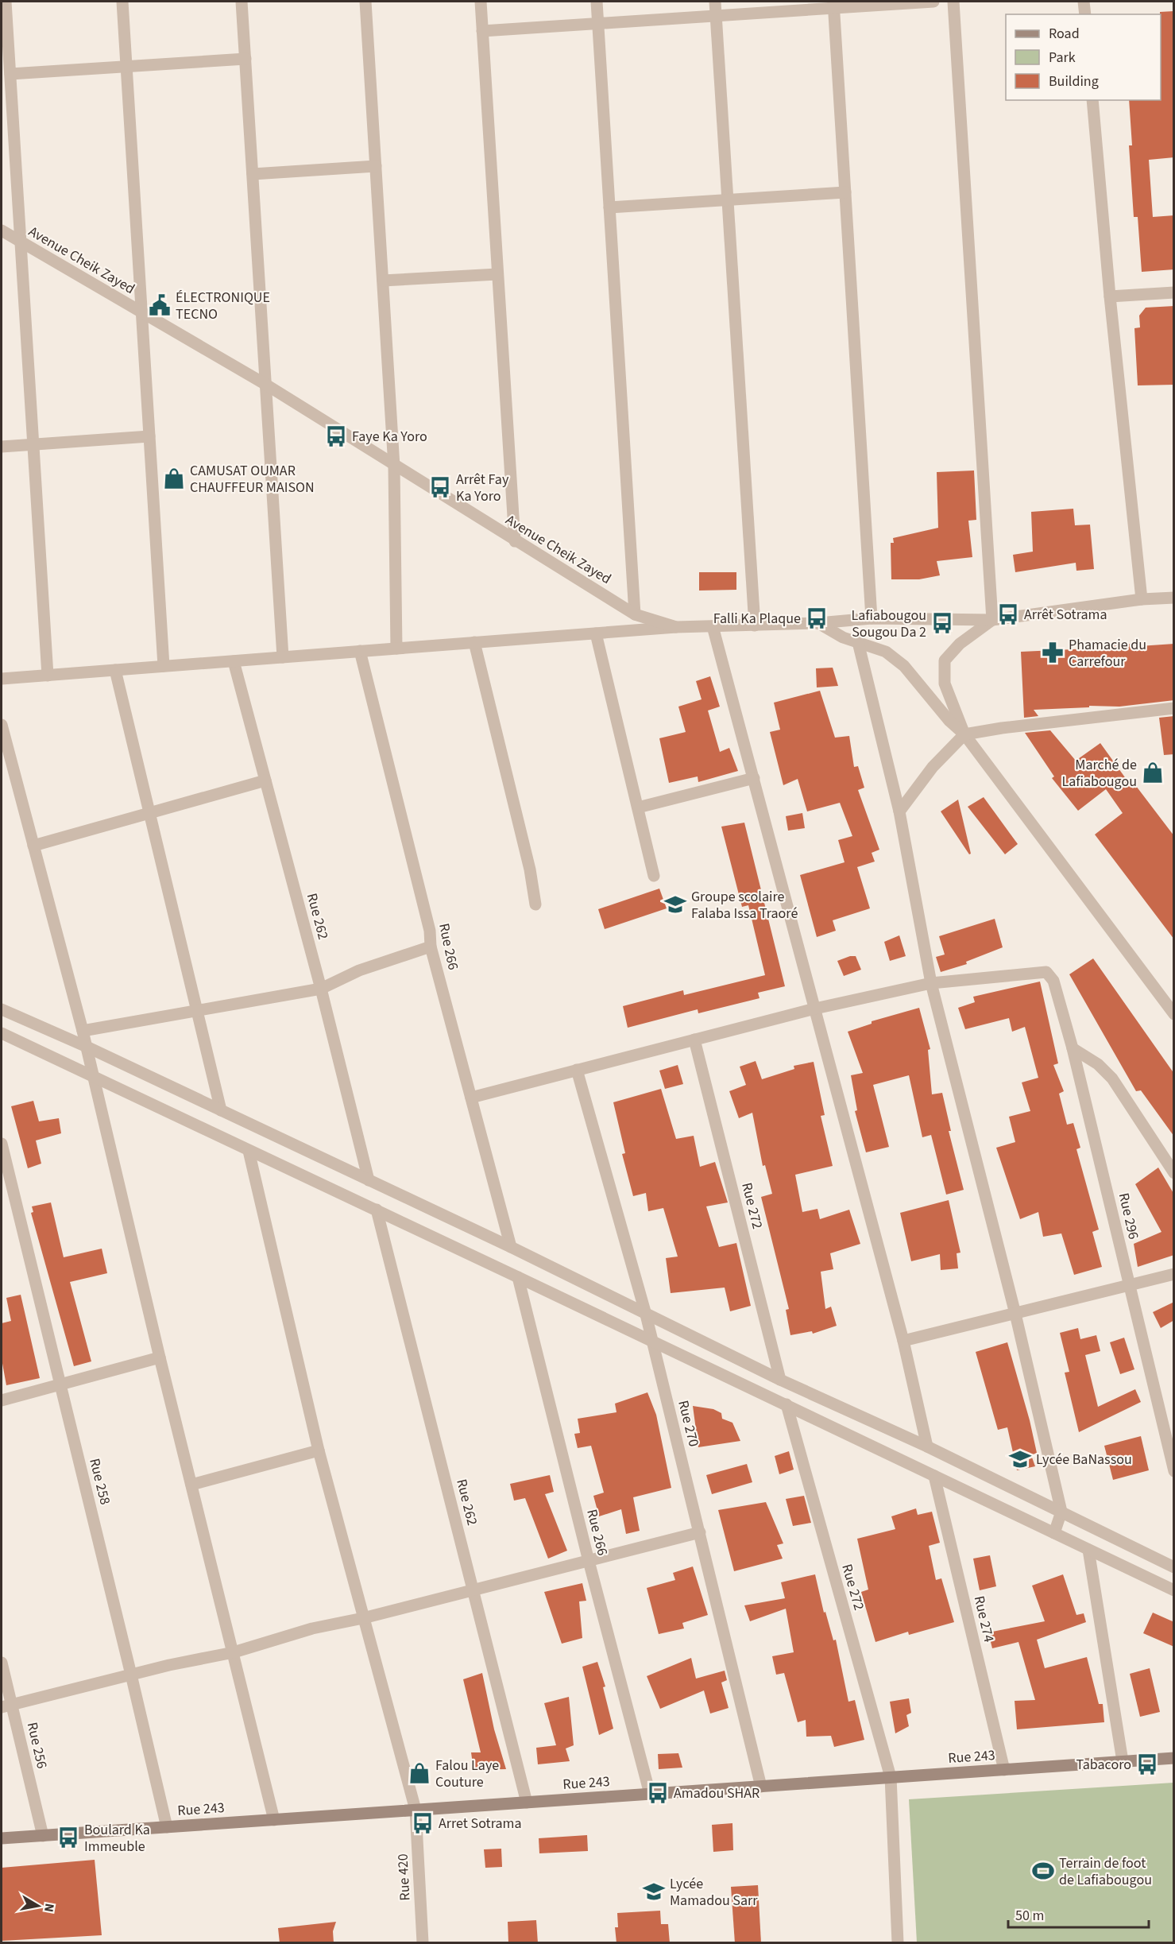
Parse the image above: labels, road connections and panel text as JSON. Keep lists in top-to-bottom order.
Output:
{
  "streets": {
    "main road": ["Rue 243"],
    "street": [
      "Avenue Cheik Zayed",
      "Rue 262",
      "Rue 266",
      "Rue 272",
      "Rue 296",
      "Rue 270",
      "Rue 258",
      "Rue 274",
      "Rue 256",
      "Rue 420"
    ]
  },
  "crossings": [
    ["Rue 262", "Rue 243"],
    ["Rue 266", "Rue 243"],
    ["Rue 272", "Rue 243"],
    ["Rue 270", "Rue 243"],
    ["Rue 258", "Rue 243"],
    ["Rue 274", "Rue 243"],
    ["Rue 256", "Rue 243"],
    ["Rue 243", "Rue 420"]
  ],
  "places": {
    "public building": ["ÉLECTRONIQUE TECNO"],
    "bus stop": [
      "Faye Ka Yoro",
      "Arrêt Fay Ka Yoro",
      "Arrêt Sotrama",
      "Falli Ka Plaque",
      "Lafiabougou Sougou Da 2",
      "Tabacoro",
      "Amadou SHAR",
      "Arret Sotrama",
      "Boulard Ka Immeuble"
    ],
    "shop": ["CAMUSAT OUMAR CHAUFFEUR MAISON", "Marché de Lafiabougou", "Falou Laye Couture"],
    "pharmacy": ["Phamacie du Carrefour"],
    "school or university": ["Groupe scolaire Falaba Issa Traoré", "Lycée BaNassou", "Lycée Mamadou Sarr"],
    "sports": ["Terrain de foot de Lafiabougou"]
  },
  "legend": ["Road", "Park", "Building"],
  "scale_bar": "50 m",
  "north": "right"
}
